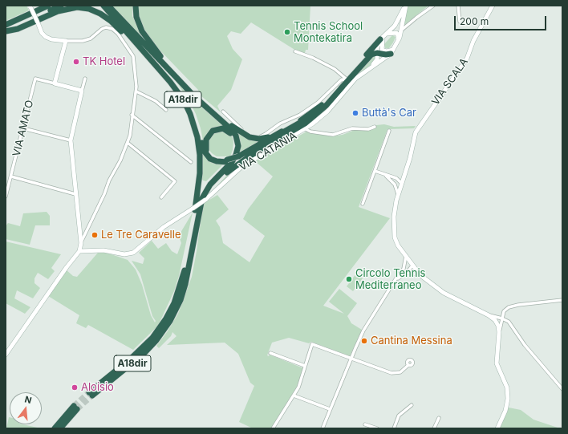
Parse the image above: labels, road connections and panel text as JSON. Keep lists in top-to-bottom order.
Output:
{
  "streets": {
    "highway": ["A18dir"],
    "main road": ["VIA SCALA", "VIA CATANIA"],
    "street": ["VIA AMATO"]
  },
  "places": [
    "Tennis School Montekatira",
    "TK Hotel",
    "Buttà's Car",
    "Le Tre Caravelle",
    "Circolo Tennis Mediterraneo",
    "Cantina Messina",
    "Aloisio"
  ],
  "scale_bar": "200 m",
  "north": "top"
}
